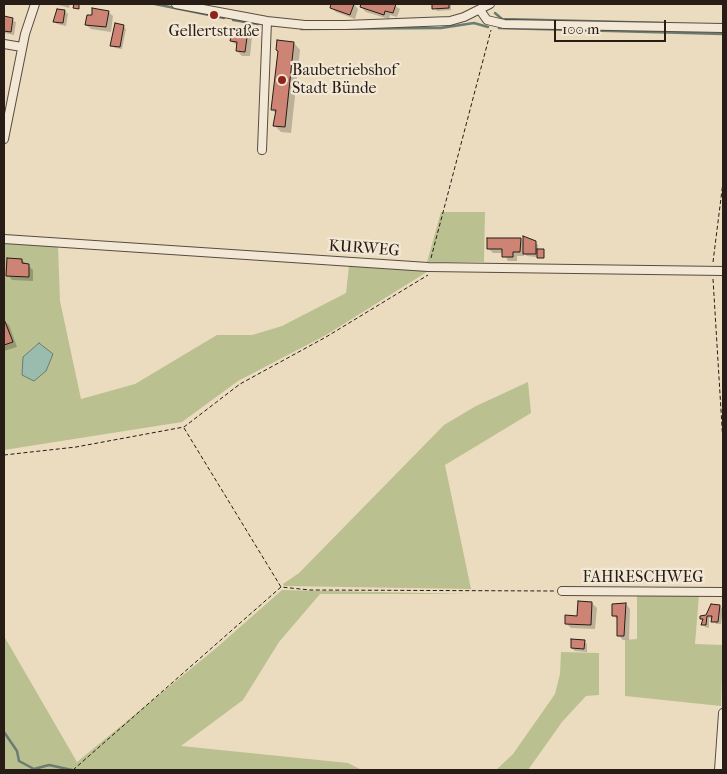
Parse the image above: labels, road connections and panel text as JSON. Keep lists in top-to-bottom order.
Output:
{
  "streets": {
    "street": ["KURWEG", "FAHRESCHWEG"]
  },
  "places": ["Gellertstraße", "Baubetriebshof Stadt Bünde"],
  "scale_bar": "100 m"
}
